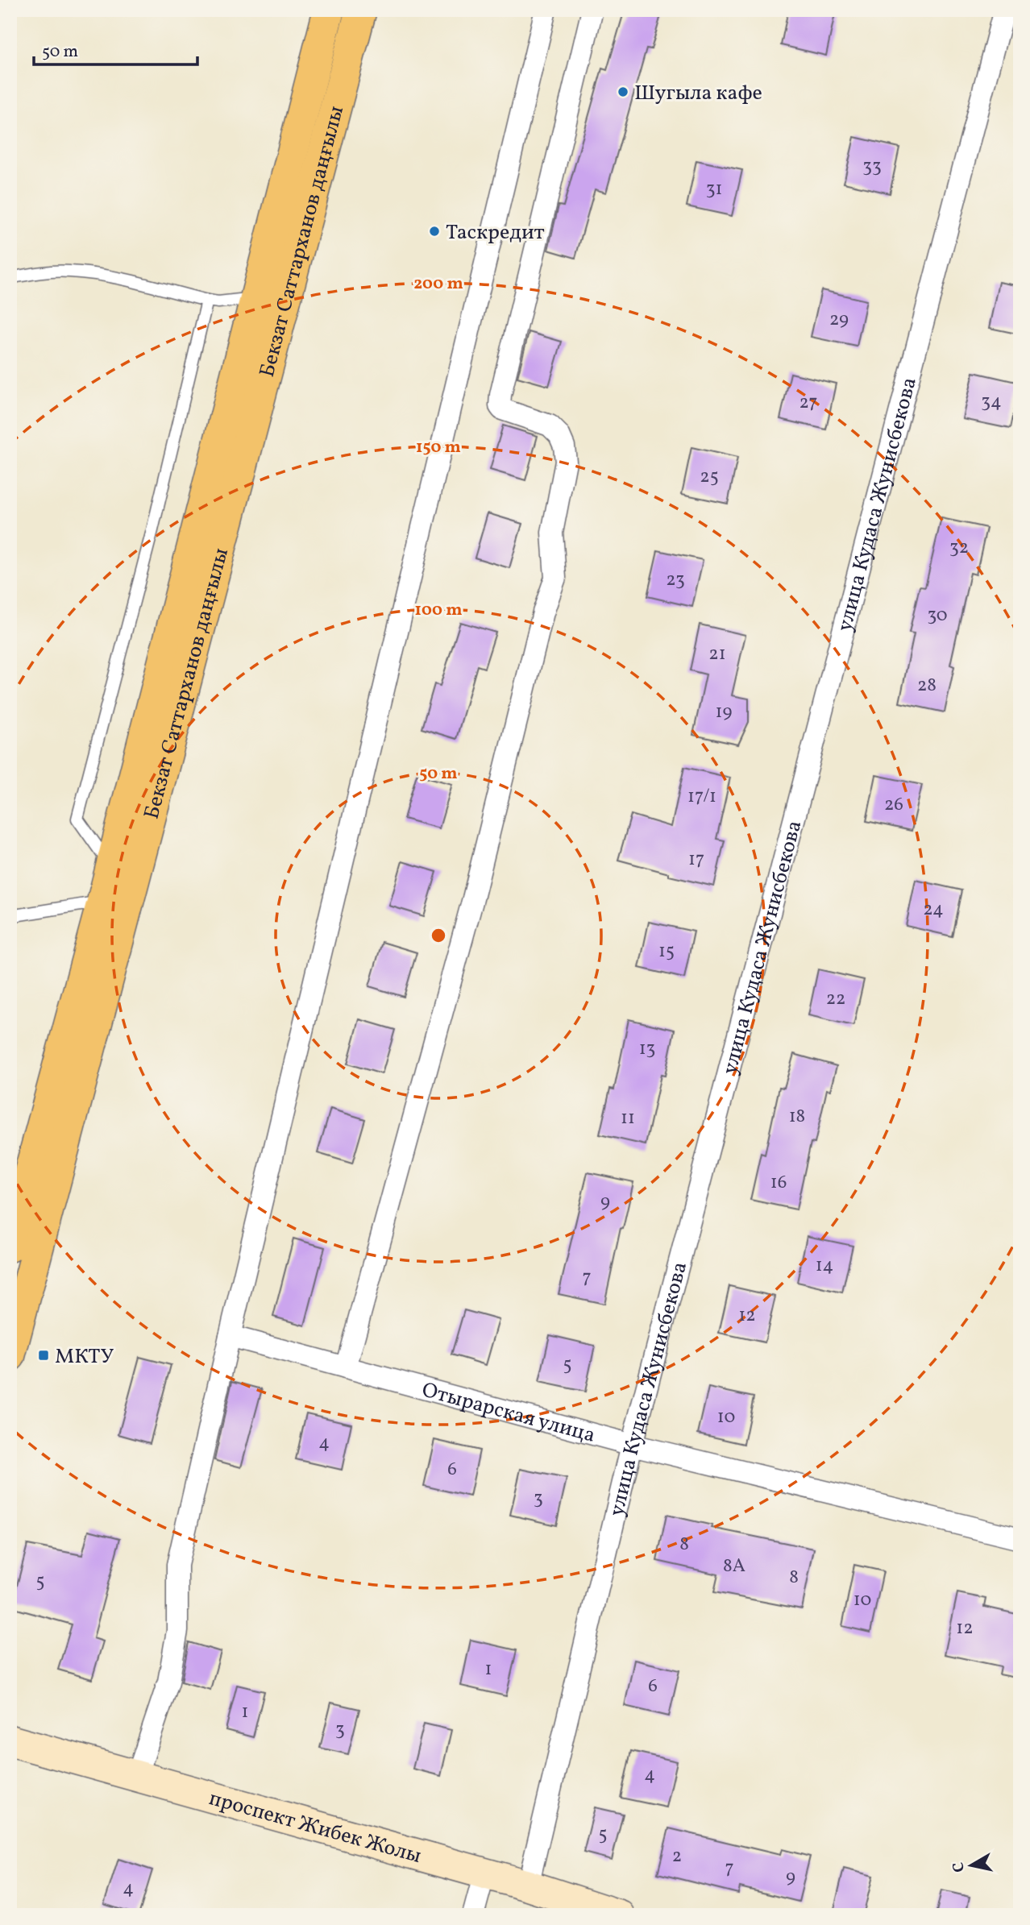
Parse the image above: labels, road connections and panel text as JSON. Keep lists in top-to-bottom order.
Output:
{
  "streets": {
    "main road": ["Бекзат Саттарханов даңғылы", "проспект Жибек Жолы"],
    "street": ["улица Кудаса Жунисбекова", "Отырарская улица"]
  },
  "crossings": [
    ["улица Кудаса Жунисбекова", "Отырарская улица"],
    ["улица Кудаса Жунисбекова", "проспект Жибек Жолы"]
  ],
  "places": {
    "other": ["Шугыла кафе", "Таскредит"],
    "transit": ["МКТУ"]
  },
  "house_numbers": [
    "33",
    "31",
    "29",
    "34",
    "27",
    "25",
    "32",
    "23",
    "30",
    "21",
    "28",
    "19",
    "17/1",
    "26",
    "17",
    "24",
    "15",
    "22",
    "13",
    "18",
    "11",
    "16",
    "9",
    "14",
    "7",
    "12",
    "5",
    "10",
    "4",
    "6",
    "3",
    "8",
    "8A",
    "8",
    "5",
    "10",
    "12",
    "1",
    "6",
    "1",
    "3",
    "4",
    "5",
    "2",
    "7",
    "9",
    "4"
  ],
  "scale_bar": "50 m",
  "north": "left",
  "rings": [
    "200 m",
    "150 m",
    "100 m",
    "50 m"
  ]
}
